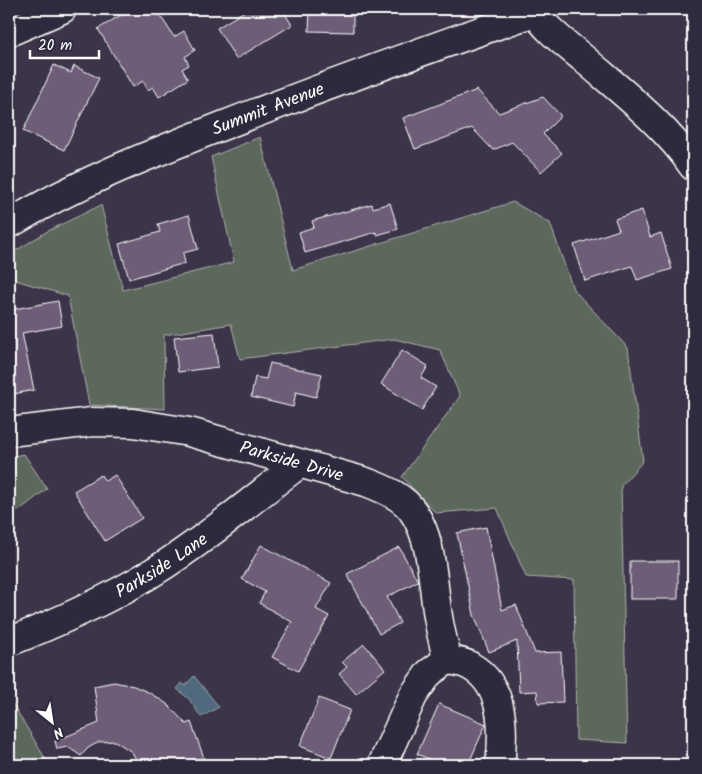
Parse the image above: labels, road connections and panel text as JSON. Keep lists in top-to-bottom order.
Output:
{
  "streets": {
    "street": ["Summit Avenue", "Parkside Drive", "Parkside Lane"]
  },
  "crossings": [
    ["Parkside Drive", "Parkside Lane"]
  ],
  "scale_bar": "20 m",
  "north": "bottom right"
}
